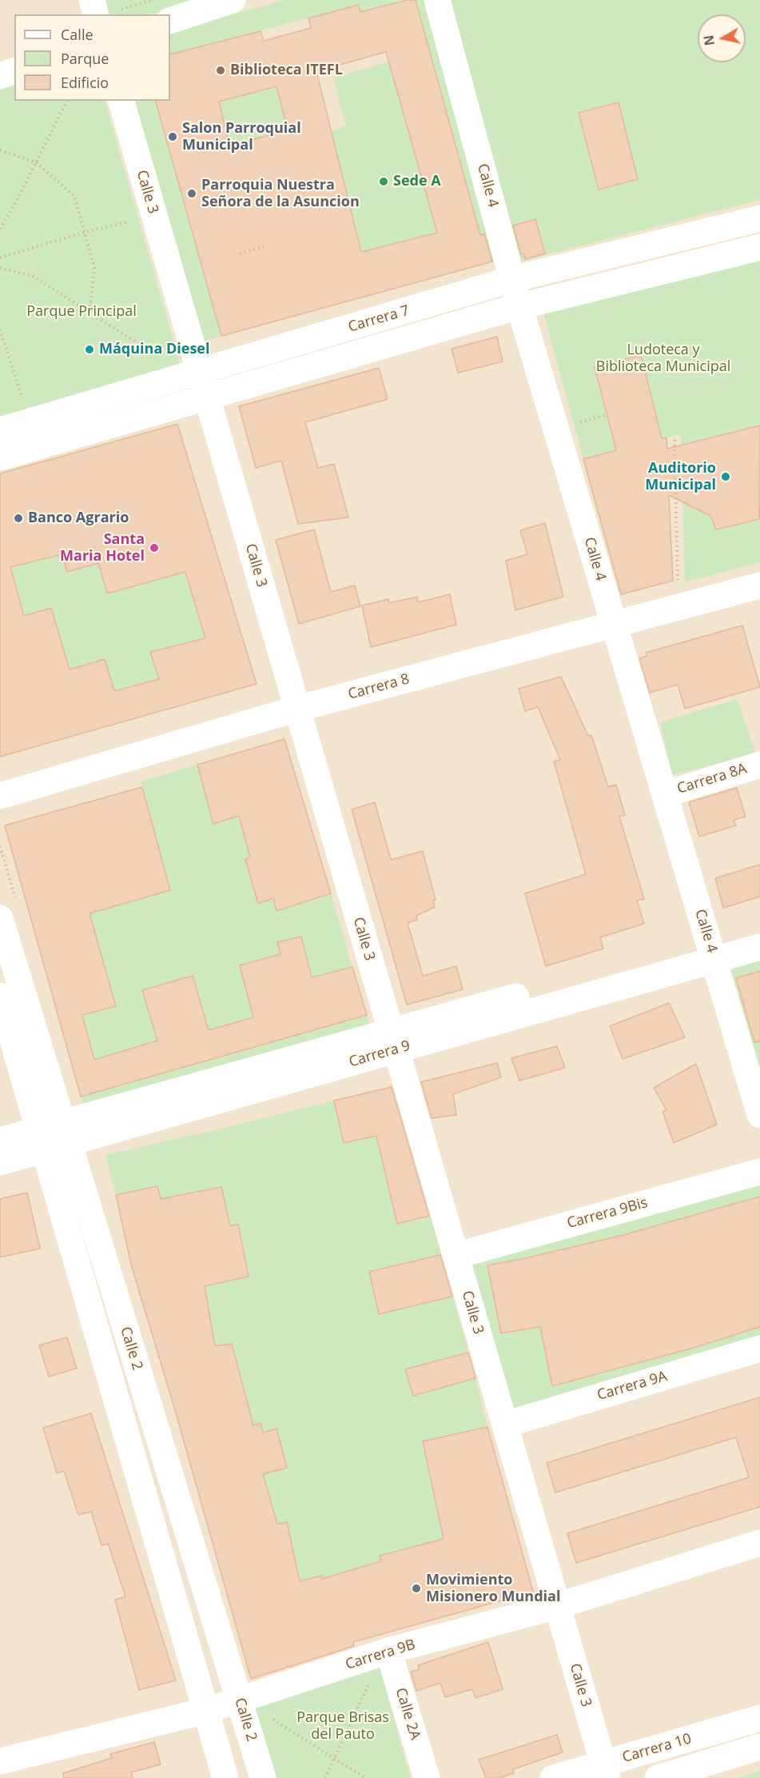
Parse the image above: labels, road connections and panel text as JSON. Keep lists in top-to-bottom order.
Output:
{
  "streets": {
    "street": [
      "Calle 4",
      "Calle 3",
      "Carrera 7",
      "Carrera 8",
      "Carrera 8A",
      "Carrera 9",
      "Carrera 9Bis",
      "Calle 2",
      "Carrera 9A",
      "Carrera 9B",
      "Calle 2A",
      "Carrera 10"
    ]
  },
  "crossings": [
    ["Calle 4", "Carrera 7"],
    ["Calle 4", "Carrera 8"],
    ["Calle 4", "Carrera 8A"],
    ["Calle 4", "Carrera 9"],
    ["Calle 3", "Carrera 7"],
    ["Calle 3", "Carrera 8"],
    ["Calle 3", "Carrera 9"],
    ["Calle 3", "Carrera 9Bis"],
    ["Calle 3", "Carrera 9A"],
    ["Calle 3", "Carrera 9B"],
    ["Calle 3", "Carrera 10"],
    ["Carrera 9", "Calle 2"],
    ["Calle 2", "Carrera 9B"],
    ["Carrera 9B", "Calle 2A"]
  ],
  "parks": ["Parque Principal", "Ludoteca y Biblioteca Municipal", "Parque Brisas del Pauto"],
  "places": [
    "Biblioteca ITEFL",
    "Salon Parroquial Municipal",
    "Sede A",
    "Parroquia Nuestra Señora de la Asuncion",
    "Máquina Diesel",
    "Auditorio Municipal",
    "Banco Agrario",
    "Santa Maria Hotel",
    "Movimiento Misionero Mundial"
  ],
  "legend": ["Calle", "Parque", "Edificio"],
  "north": "left"
}
